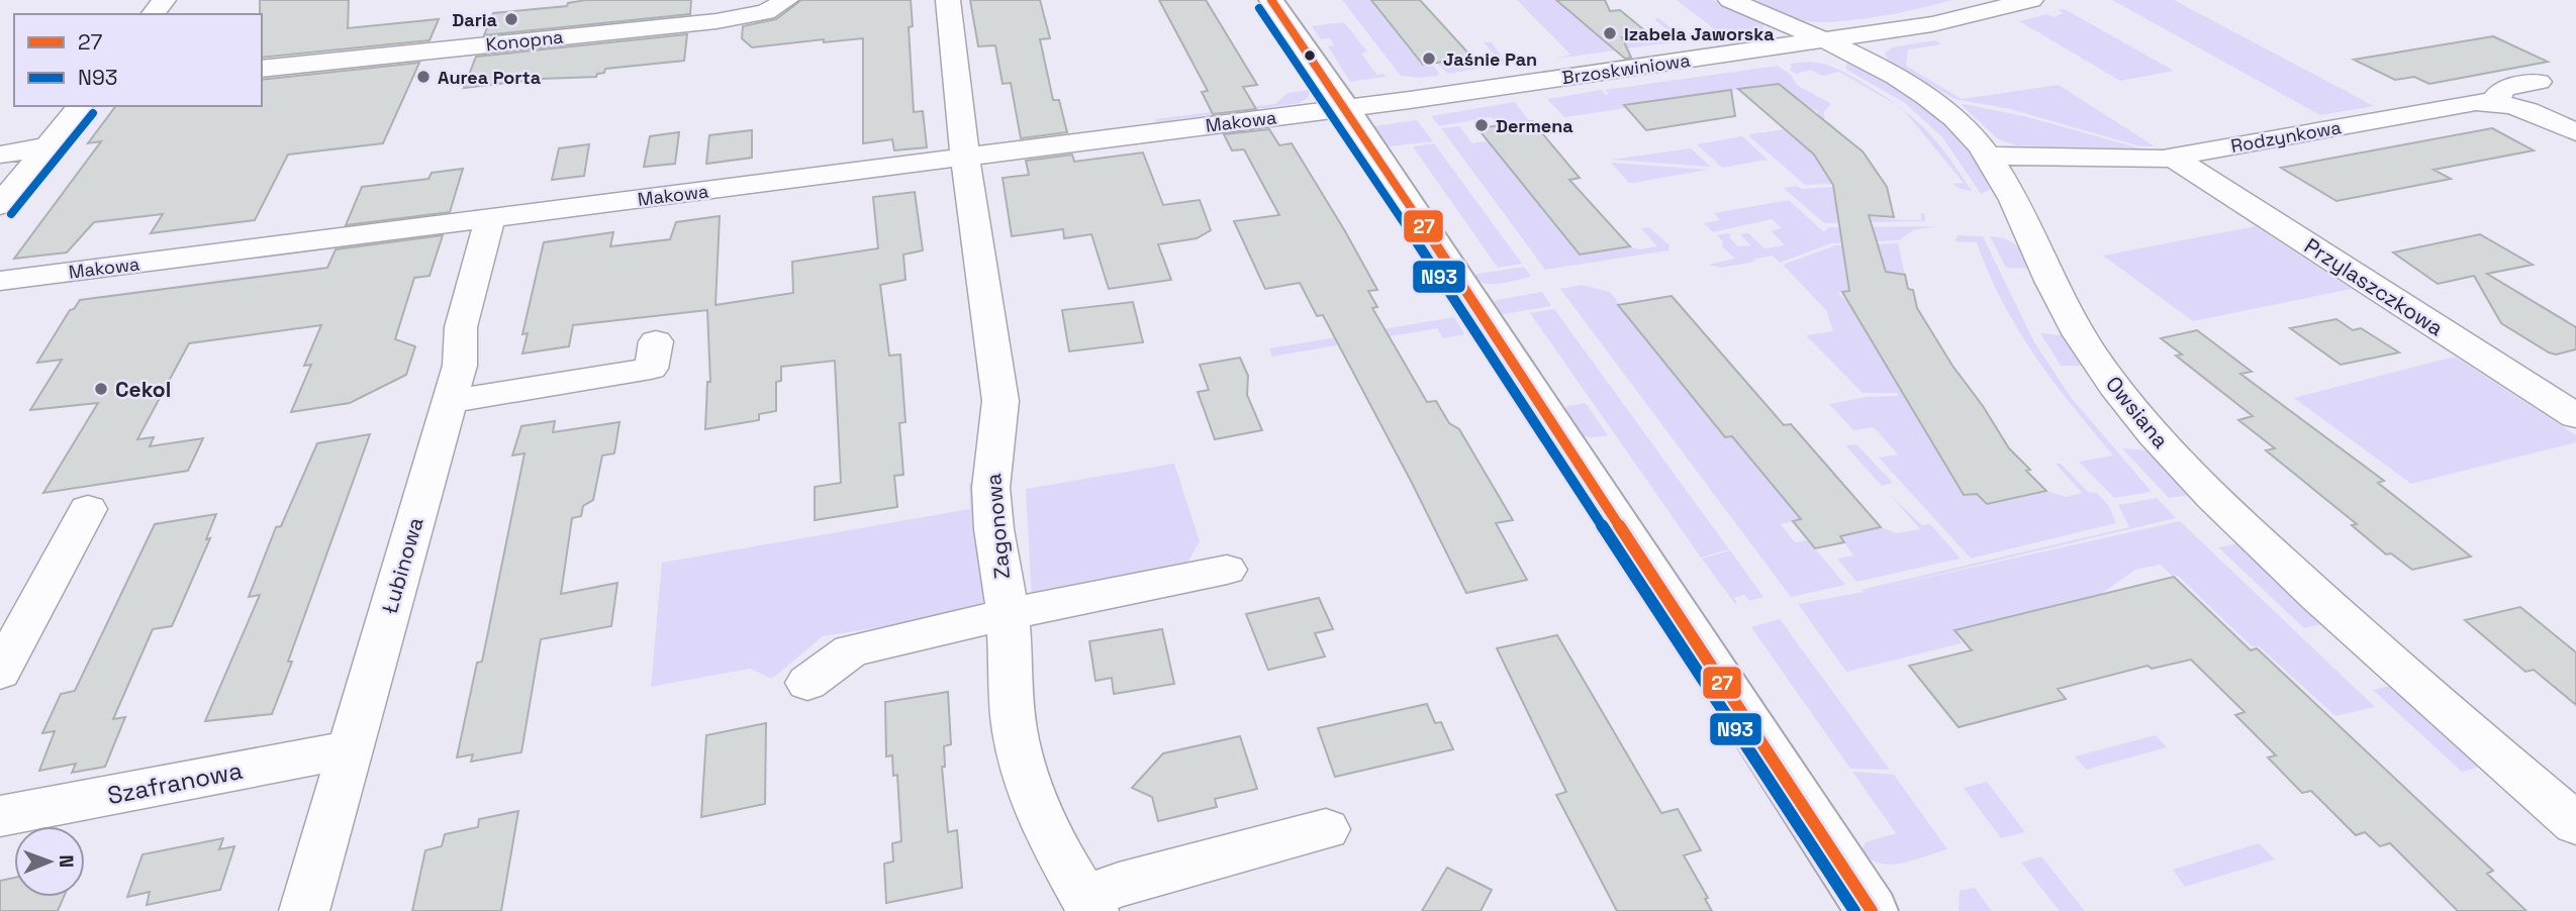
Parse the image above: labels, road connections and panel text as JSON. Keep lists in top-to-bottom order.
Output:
{
  "streets": {
    "street": [
      "Konopna",
      "Brzoskwiniowa",
      "Makowa",
      "Rodzynkowa",
      "Przylaszczkowa",
      "Owsiana",
      "Zagonowa",
      "Łubinowa",
      "Szafranowa"
    ]
  },
  "crossings": [
    ["Brzoskwiniowa", "Makowa"],
    ["Brzoskwiniowa", "Owsiana"],
    ["Makowa", "Zagonowa"],
    ["Makowa", "Łubinowa"],
    ["Rodzynkowa", "Przylaszczkowa"],
    ["Rodzynkowa", "Owsiana"],
    ["Łubinowa", "Szafranowa"]
  ],
  "places": [
    "Daria",
    "Izabela Jaworska",
    "Jaśnie Pan",
    "Aurea Porta",
    "Dermena",
    "Cekol"
  ],
  "lines": ["transit line 27", "transit line N93"],
  "legend": ["27", "N93"],
  "north": "right"
}
